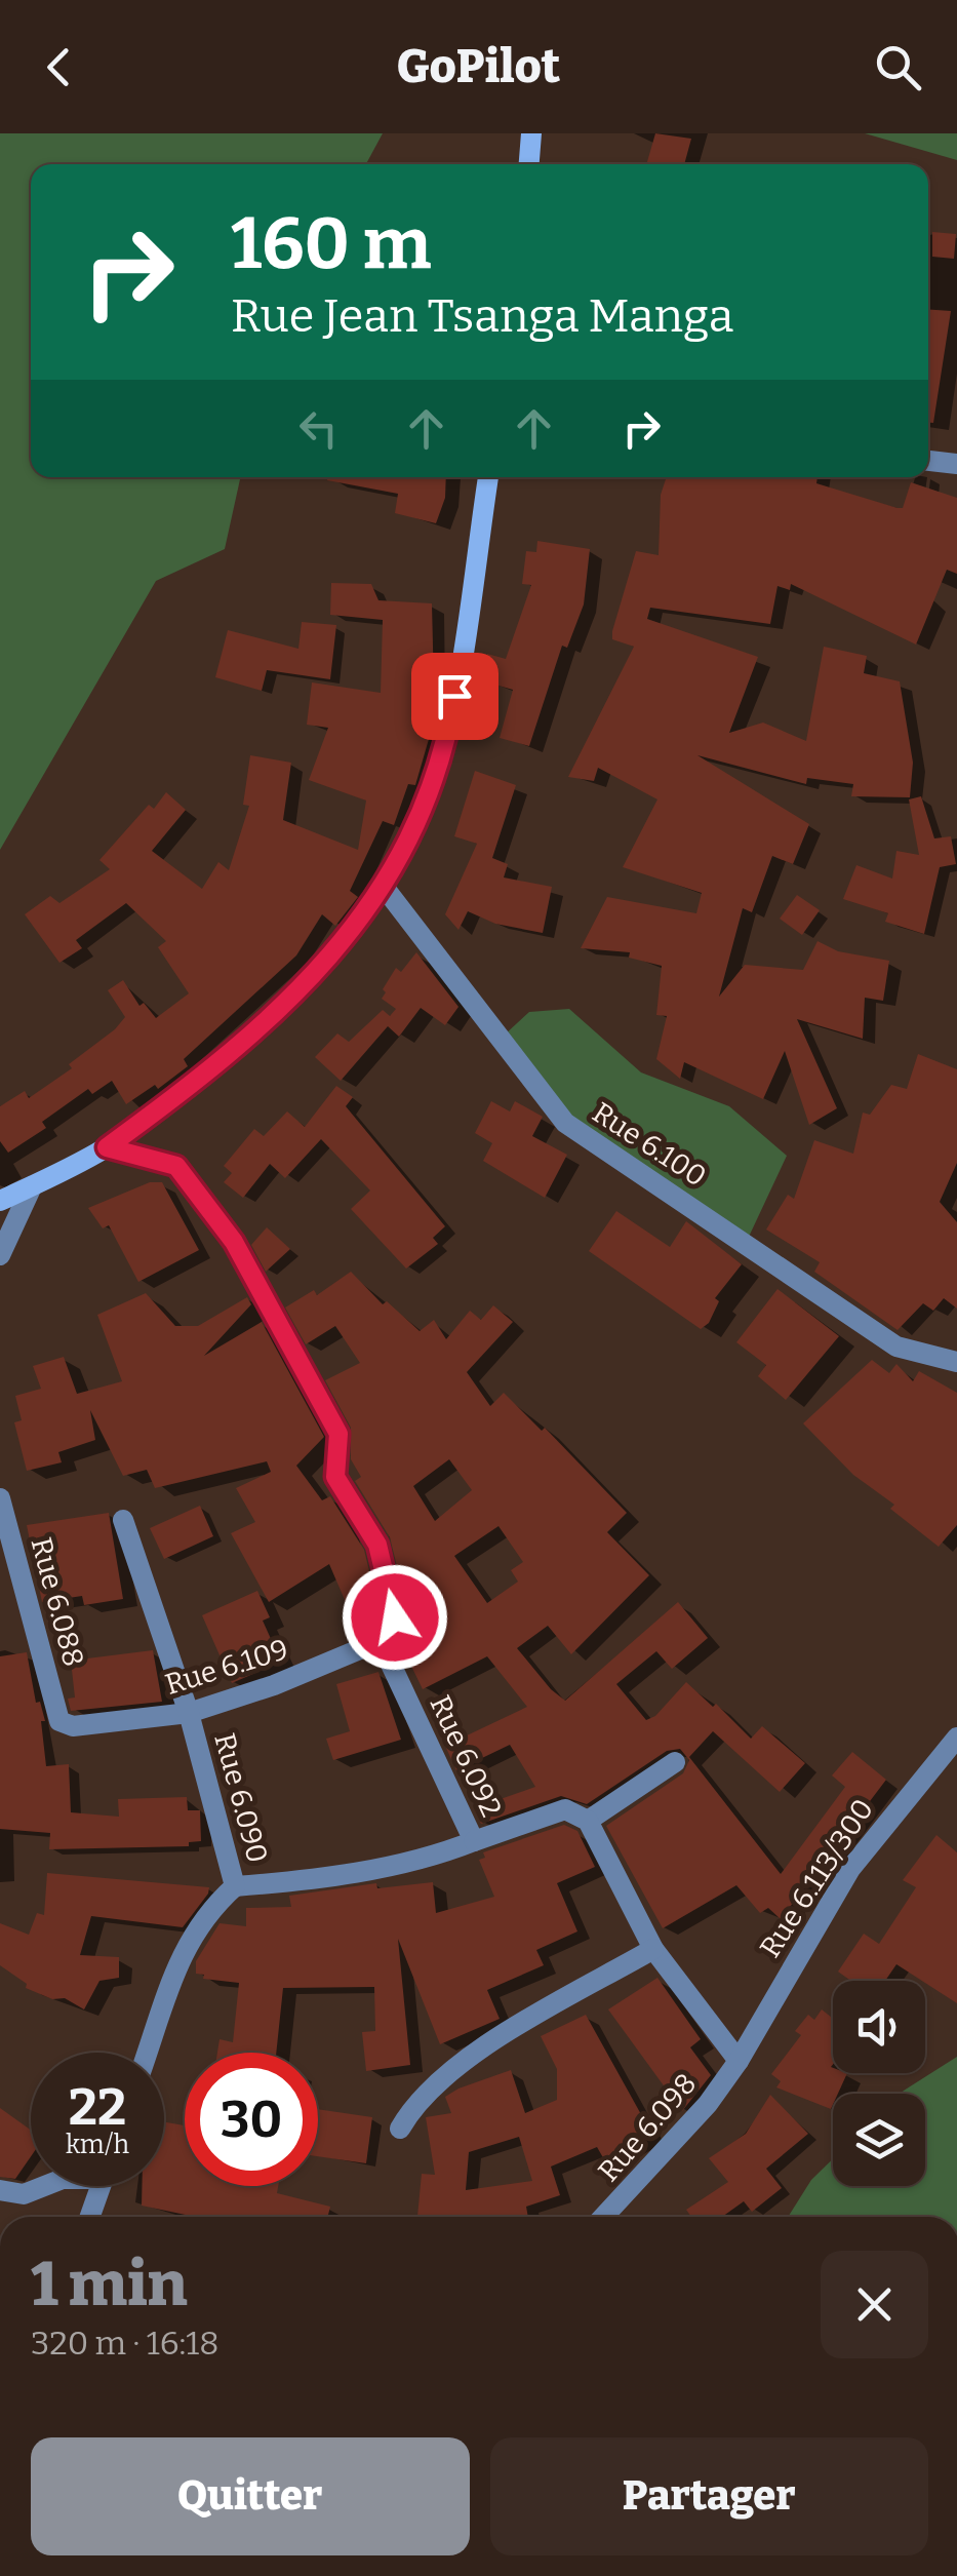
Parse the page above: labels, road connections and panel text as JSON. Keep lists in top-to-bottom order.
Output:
{
  "streets": {
    "street": [
      "Rue 6.100",
      "Rue 6.088",
      "Rue 6.109",
      "Rue 6.092",
      "Rue 6.090",
      "Rue 6.113/300",
      "Rue 6.098"
    ]
  },
  "crossings": [
    ["Rue 6.088", "Rue 6.109"],
    ["Rue 6.109", "Rue 6.092"],
    ["Rue 6.109", "Rue 6.090"],
    ["Rue 6.092", "Rue 6.090"],
    ["Rue 6.113/300", "Rue 6.098"]
  ],
  "page": {
    "header": "GoPilot",
    "turn": ["160 m", "Rue Jean Tsanga Manga"],
    "speed": "22 km/h",
    "limit": "30",
    "heading": ["1 min", "320 m · 16:18"],
    "buttons": ["Quitter", "Partager"]
  }
}
